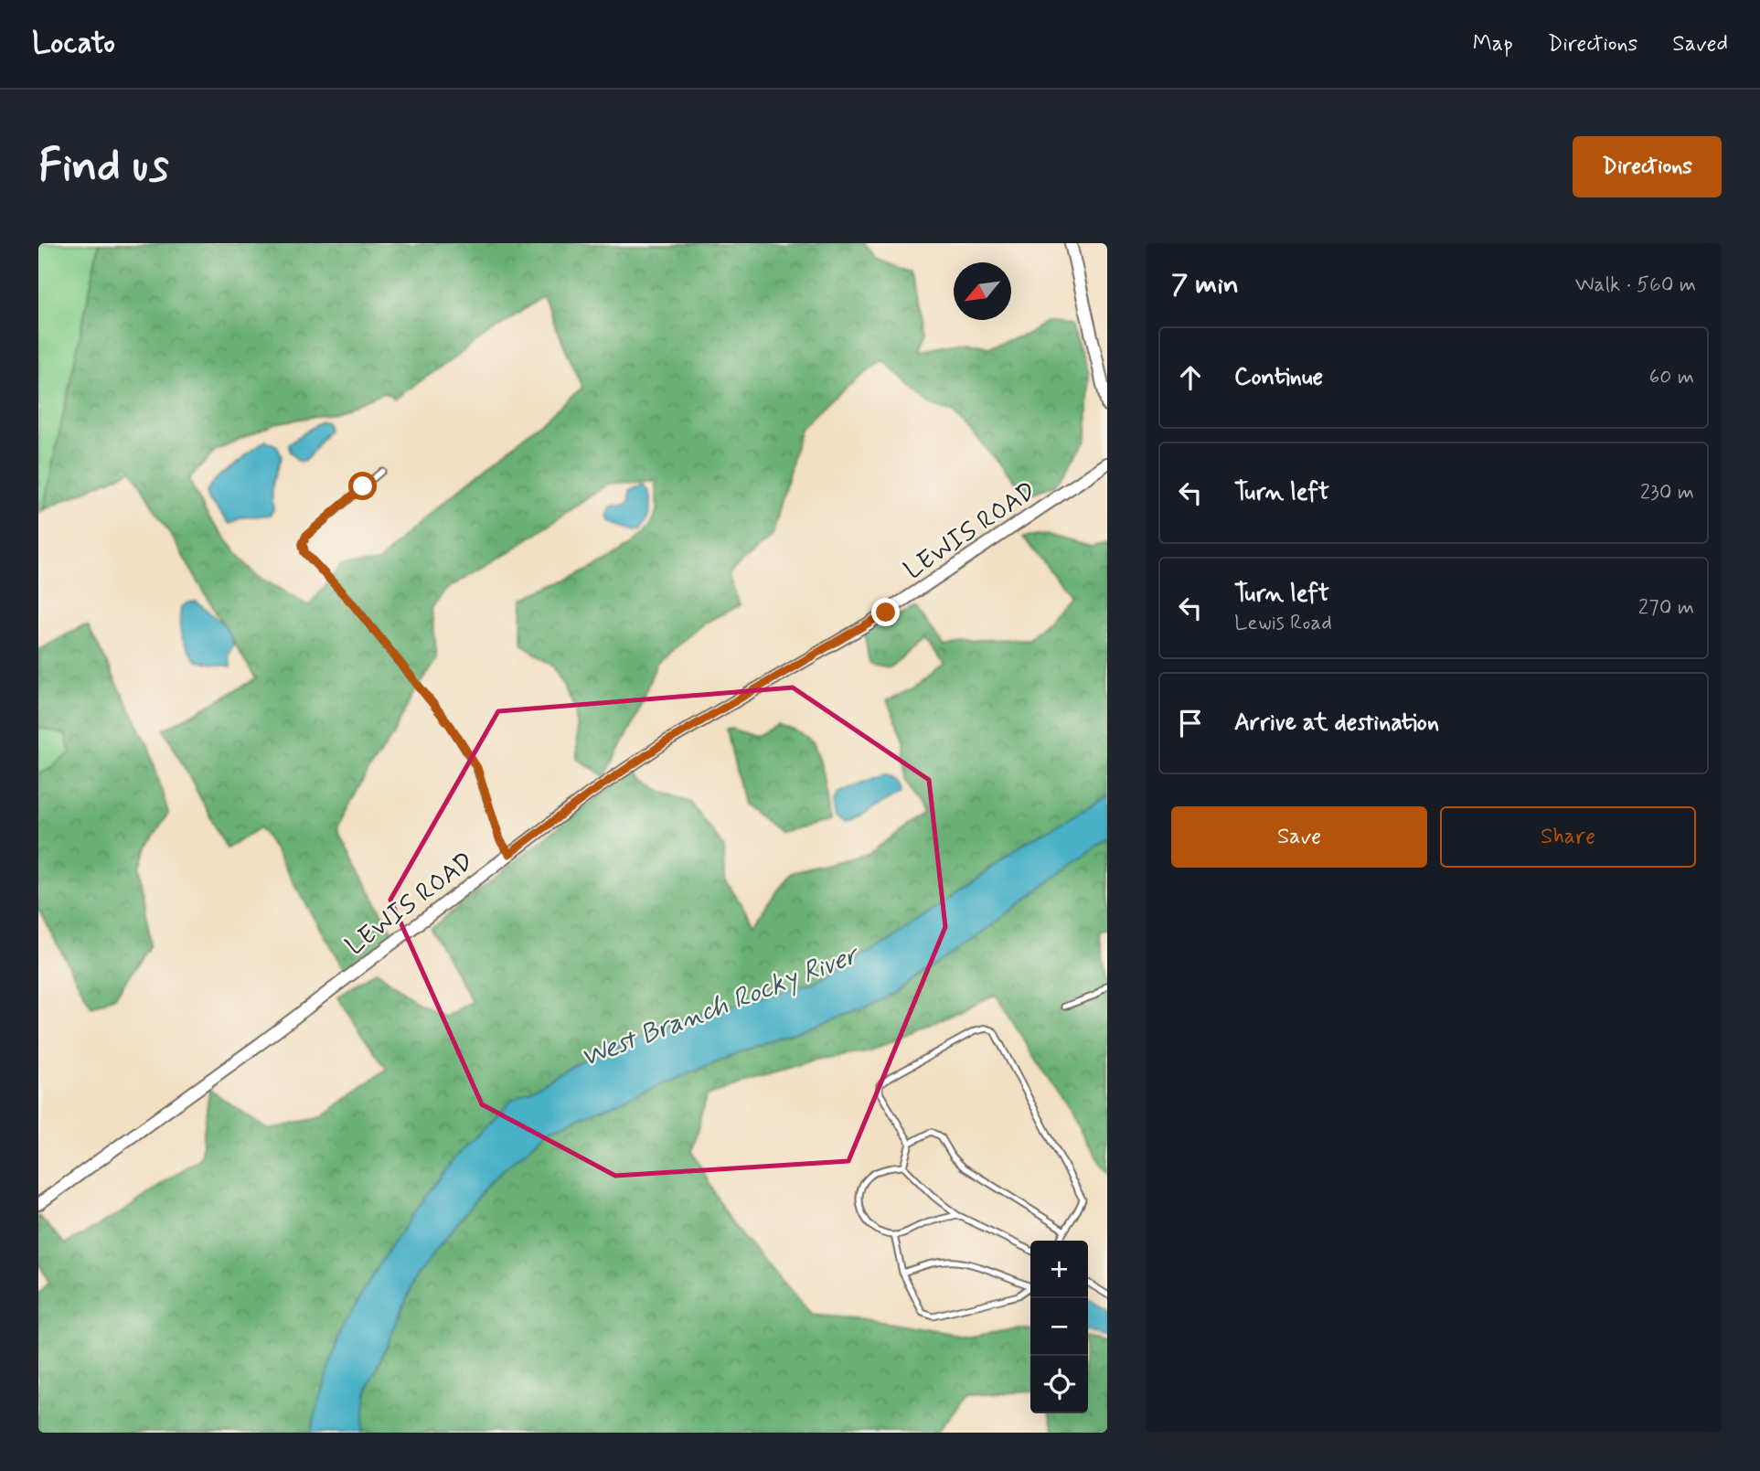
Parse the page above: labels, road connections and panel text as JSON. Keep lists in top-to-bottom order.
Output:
{
  "streets": {
    "street": ["LEWIS ROAD"]
  },
  "water": ["West Branch Rocky River"],
  "north": "bottom left",
  "page": {
    "header": "Locato",
    "nav": ["Map", "Directions", "Saved"],
    "buttons": [
      "Directions",
      ["Save", "Share"]
    ],
    "title": "Find us",
    "heading": ["7 min", "Walk · 560 m"],
    "list": [
      ["Continue", "60 m"],
      ["Turn left", "230 m"],
      ["Turn left", "Lewis Road", "270 m"],
      "Arrive at destination"
    ],
    "map_buttons": ["+", "−"]
  }
}
